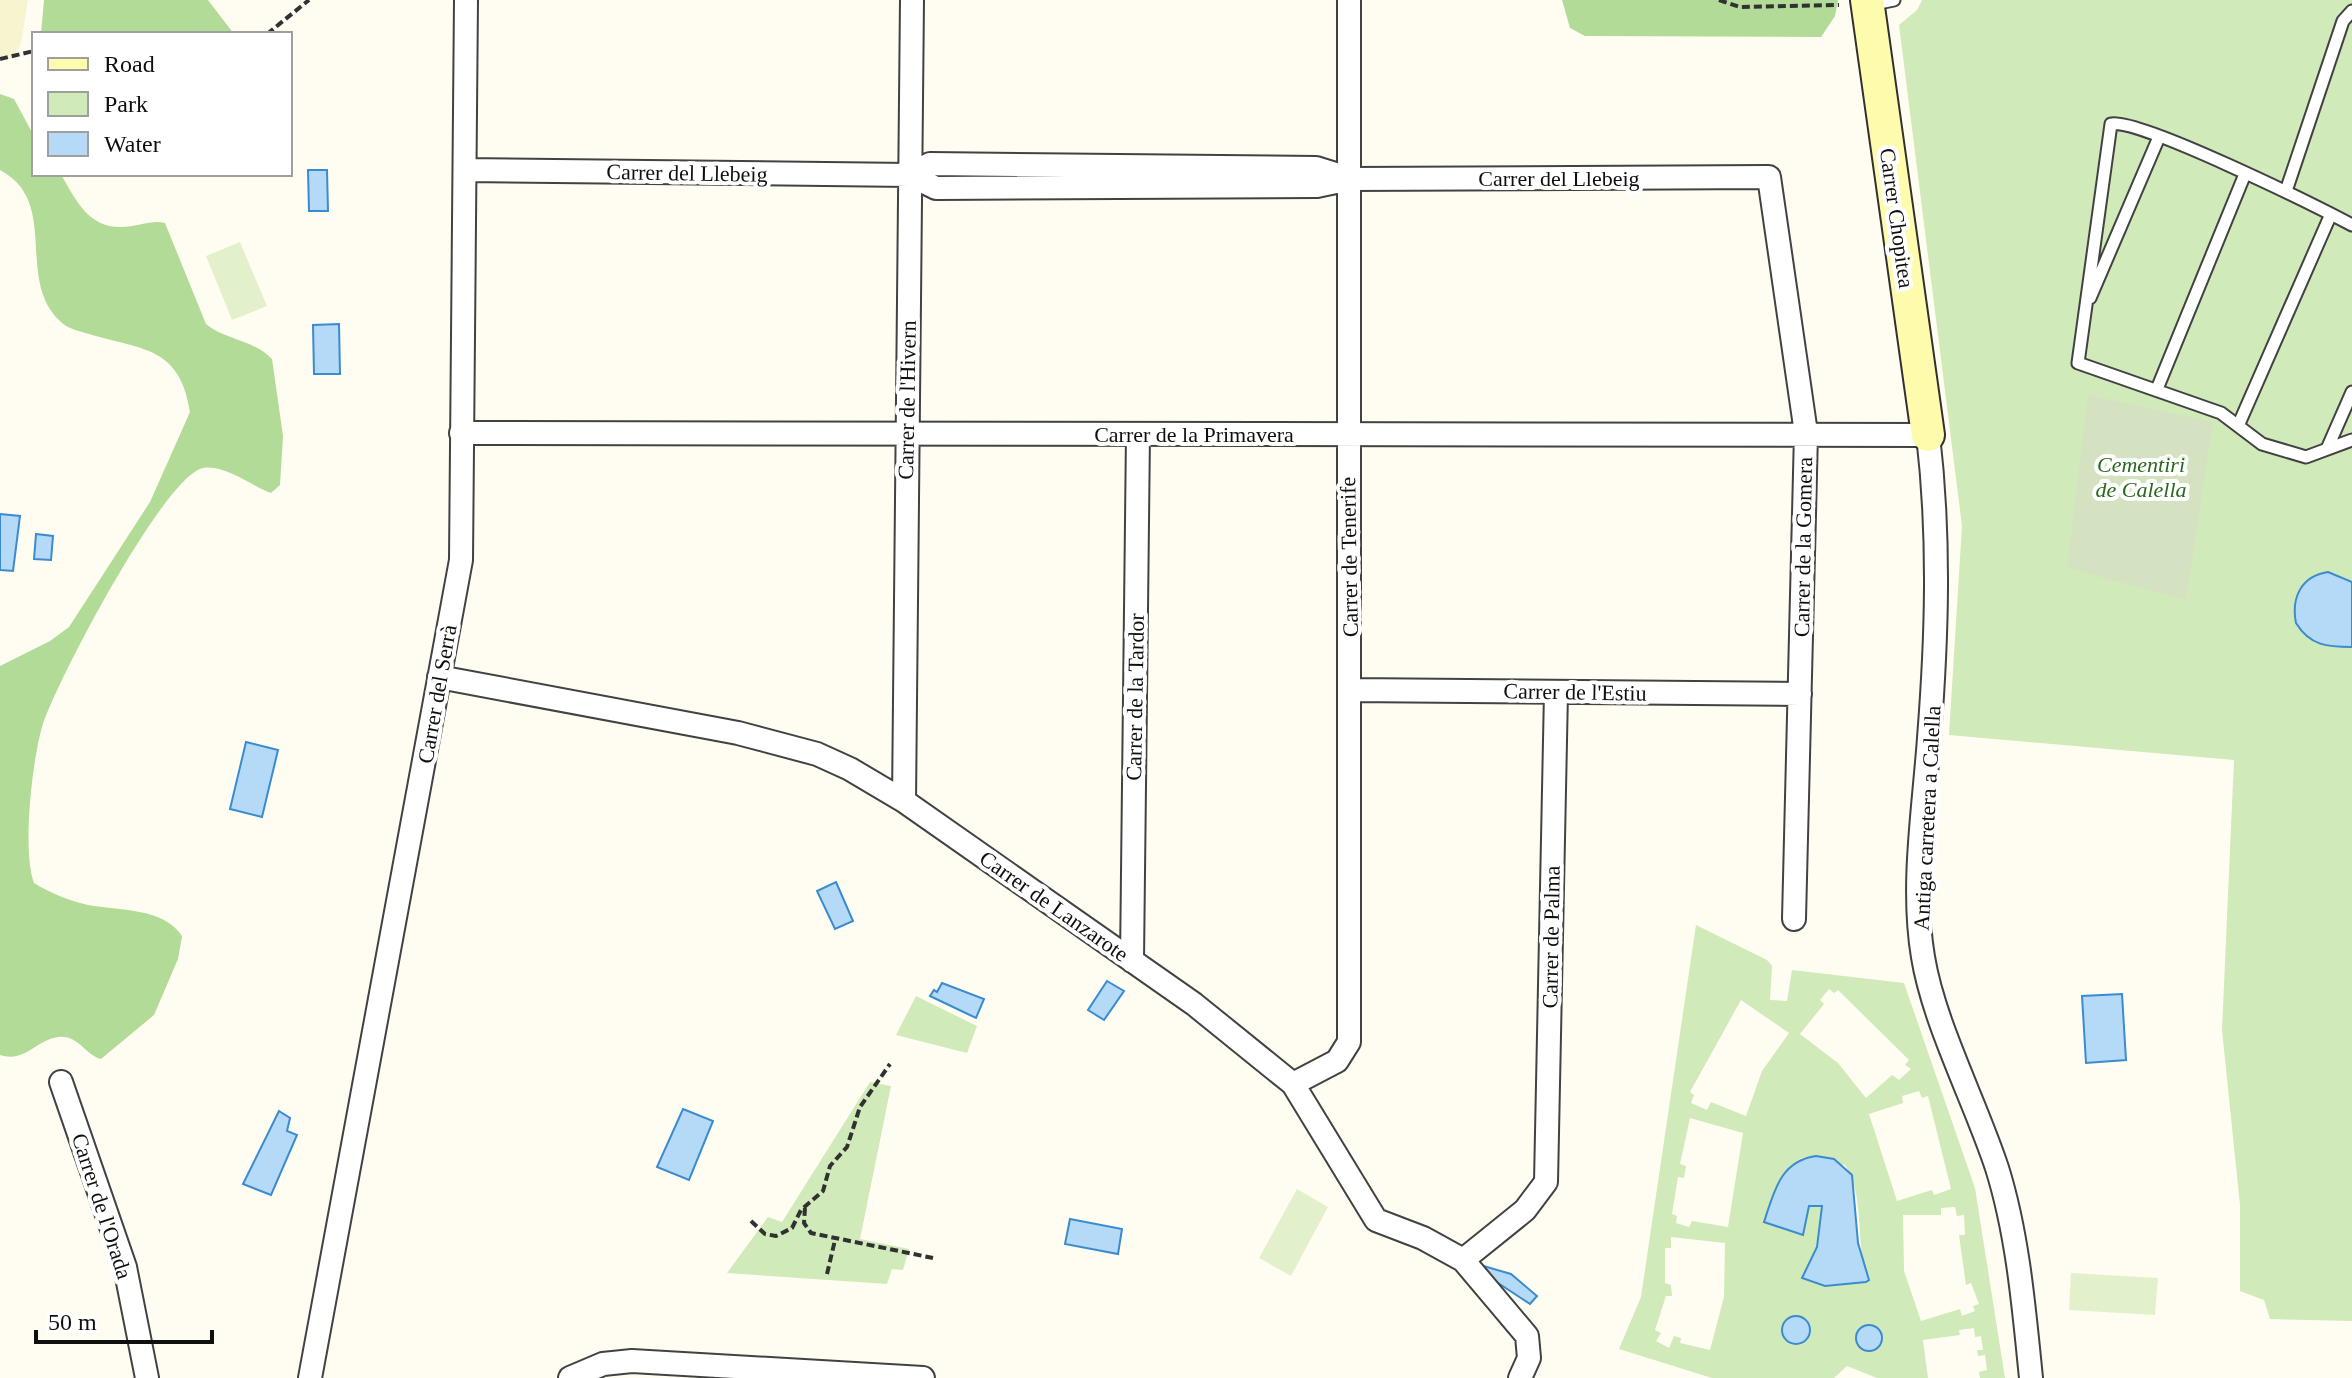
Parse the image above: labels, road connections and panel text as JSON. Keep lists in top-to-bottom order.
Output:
{
  "streets": {
    "street": [
      "Carrer del Llebeig",
      "Carrer Chopitea",
      "Carrer de l'Hivern",
      "Carrer de la Primavera",
      "Carrer de la Gomera",
      "Carrer de Tenerife",
      "Carrer de l'Estiu",
      "Carrer del Serrà",
      "Carrer de la Tardor",
      "Antiga carretera a Calella",
      "Carrer de Lanzarote",
      "Carrer de Palma",
      "Carrer de l'Orada"
    ]
  },
  "crossings": [
    ["Carrer del Llebeig", "Carrer de l'Hivern"],
    ["Carrer del Llebeig", "Carrer de la Gomera"],
    ["Carrer del Llebeig", "Carrer de Tenerife"],
    ["Carrer del Llebeig", "Carrer del Serrà"],
    ["Carrer Chopitea", "Carrer de la Primavera"],
    ["Carrer Chopitea", "Antiga carretera a Calella"],
    ["Carrer de l'Hivern", "Carrer de la Primavera"],
    ["Carrer de l'Hivern", "Carrer de Lanzarote"],
    ["Carrer de la Primavera", "Carrer de la Gomera"],
    ["Carrer de la Primavera", "Carrer de Tenerife"],
    ["Carrer de la Primavera", "Carrer del Serrà"],
    ["Carrer de la Primavera", "Carrer de la Tardor"],
    ["Carrer de la Primavera", "Antiga carretera a Calella"],
    ["Carrer de la Gomera", "Carrer de l'Estiu"],
    ["Carrer de Tenerife", "Carrer de l'Estiu"],
    ["Carrer de Tenerife", "Carrer de Lanzarote"],
    ["Carrer de l'Estiu", "Carrer de Palma"],
    ["Carrer del Serrà", "Carrer de Lanzarote"],
    ["Carrer de la Tardor", "Carrer de Lanzarote"],
    ["Carrer de Lanzarote", "Carrer de Palma"]
  ],
  "parks": ["Cementiri de Calella"],
  "legend": ["Road", "Park", "Water"],
  "scale_bar": "50 m"
}
